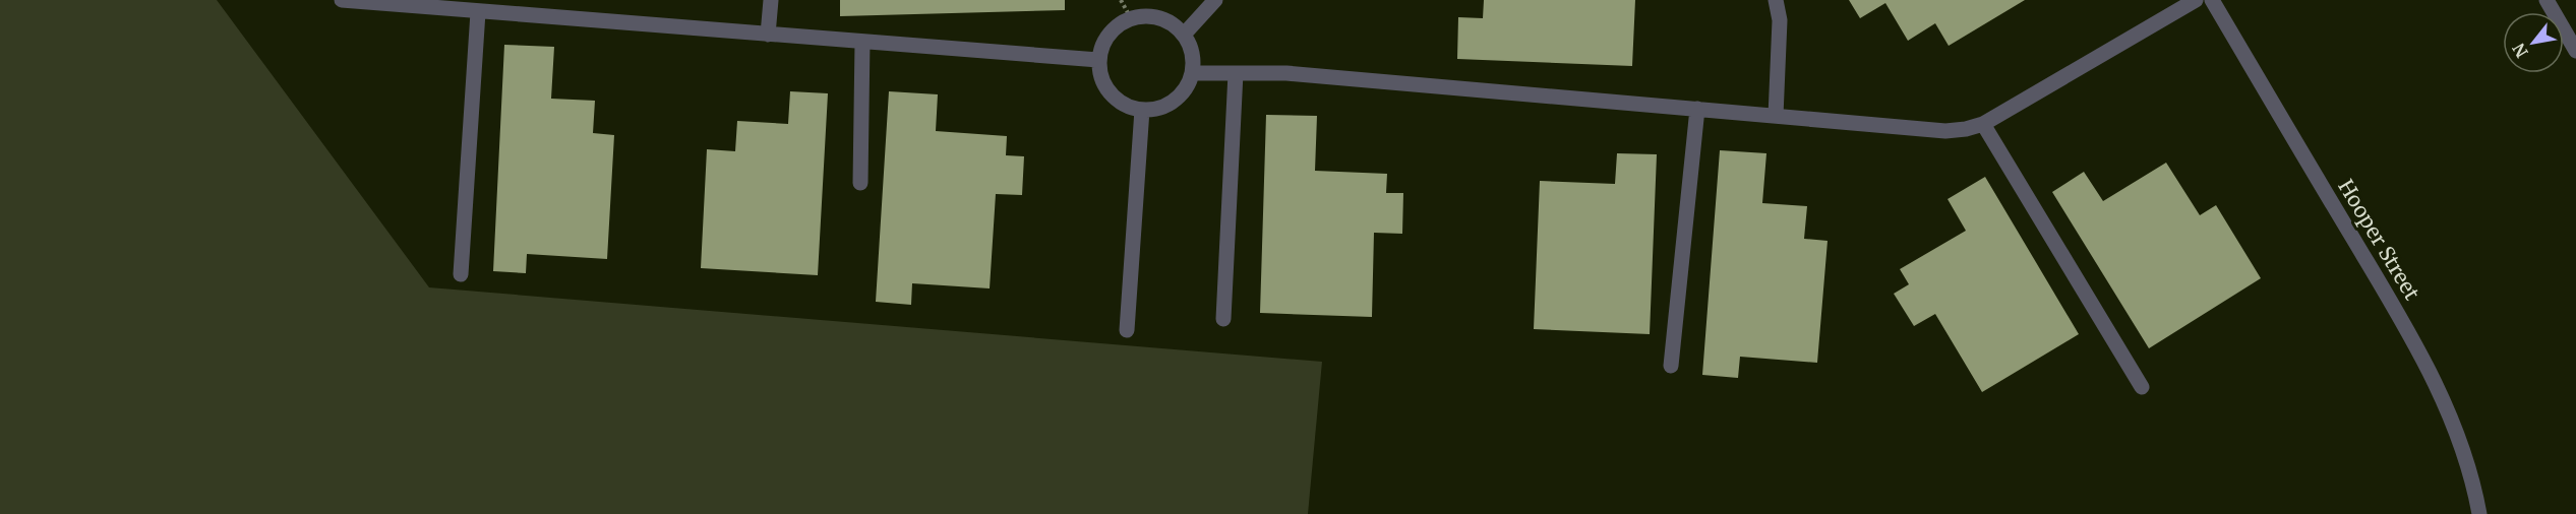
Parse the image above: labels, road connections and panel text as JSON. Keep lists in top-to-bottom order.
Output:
{
  "streets": {
    "street": ["Hooper Street"]
  },
  "north": "bottom left"
}
